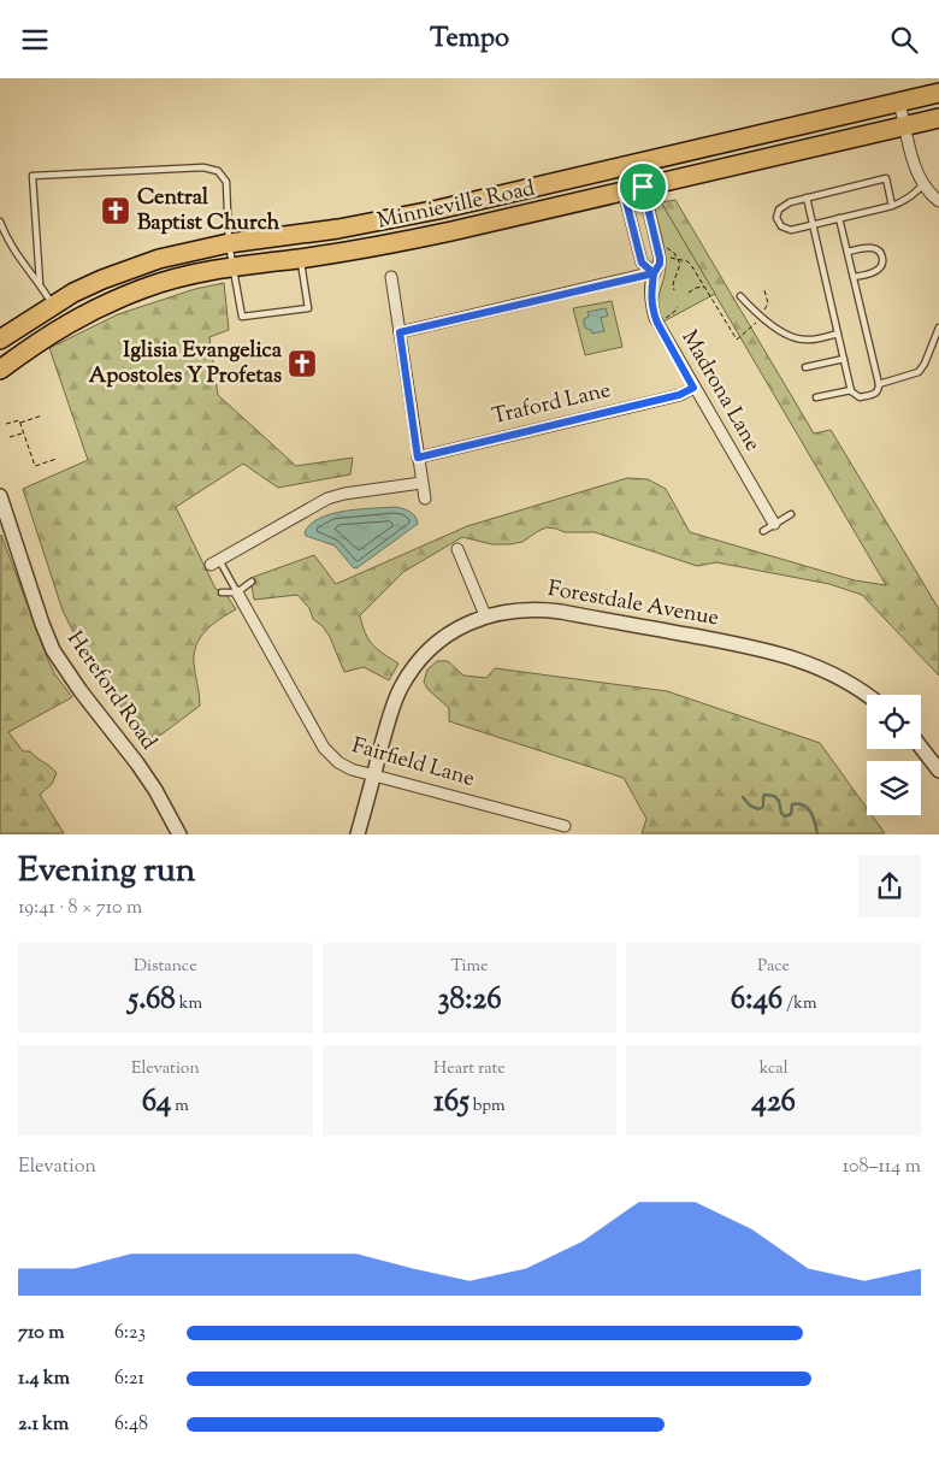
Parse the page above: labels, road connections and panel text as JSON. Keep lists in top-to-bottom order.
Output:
{
  "streets": {
    "main road": ["Minnieville Road"],
    "street": [
      "Madrona Lane",
      "Traford Lane",
      "Forestdale Avenue",
      "Hereford Road",
      "Fairfield Lane"
    ]
  },
  "crossings": [
    ["Minnieville Road", "Madrona Lane"],
    ["Madrona Lane", "Traford Lane"],
    ["Forestdale Avenue", "Fairfield Lane"]
  ],
  "places": {
    "church": ["Central Baptist Church", "Iglisia Evangelica Apostoles Y Profetas"]
  },
  "page": {
    "header": "Tempo",
    "heading": ["Evening run", "19:41 · 8 × 710 m"],
    "stats": [
      ["Distance", "5.68 km"],
      ["Time", "38:26"],
      ["Pace", "6:46 /km"],
      ["Elevation", "64 m"],
      ["Heart rate", "165 bpm"],
      ["kcal", "426"]
    ],
    "chart": ["Elevation", "108–114 m"],
    "list": [
      {
        "name": "710 m",
        "note": "6:23"
      },
      {
        "name": "1.4 km",
        "note": "6:21"
      },
      {
        "name": "2.1 km",
        "note": "6:48"
      }
    ]
  }
}
